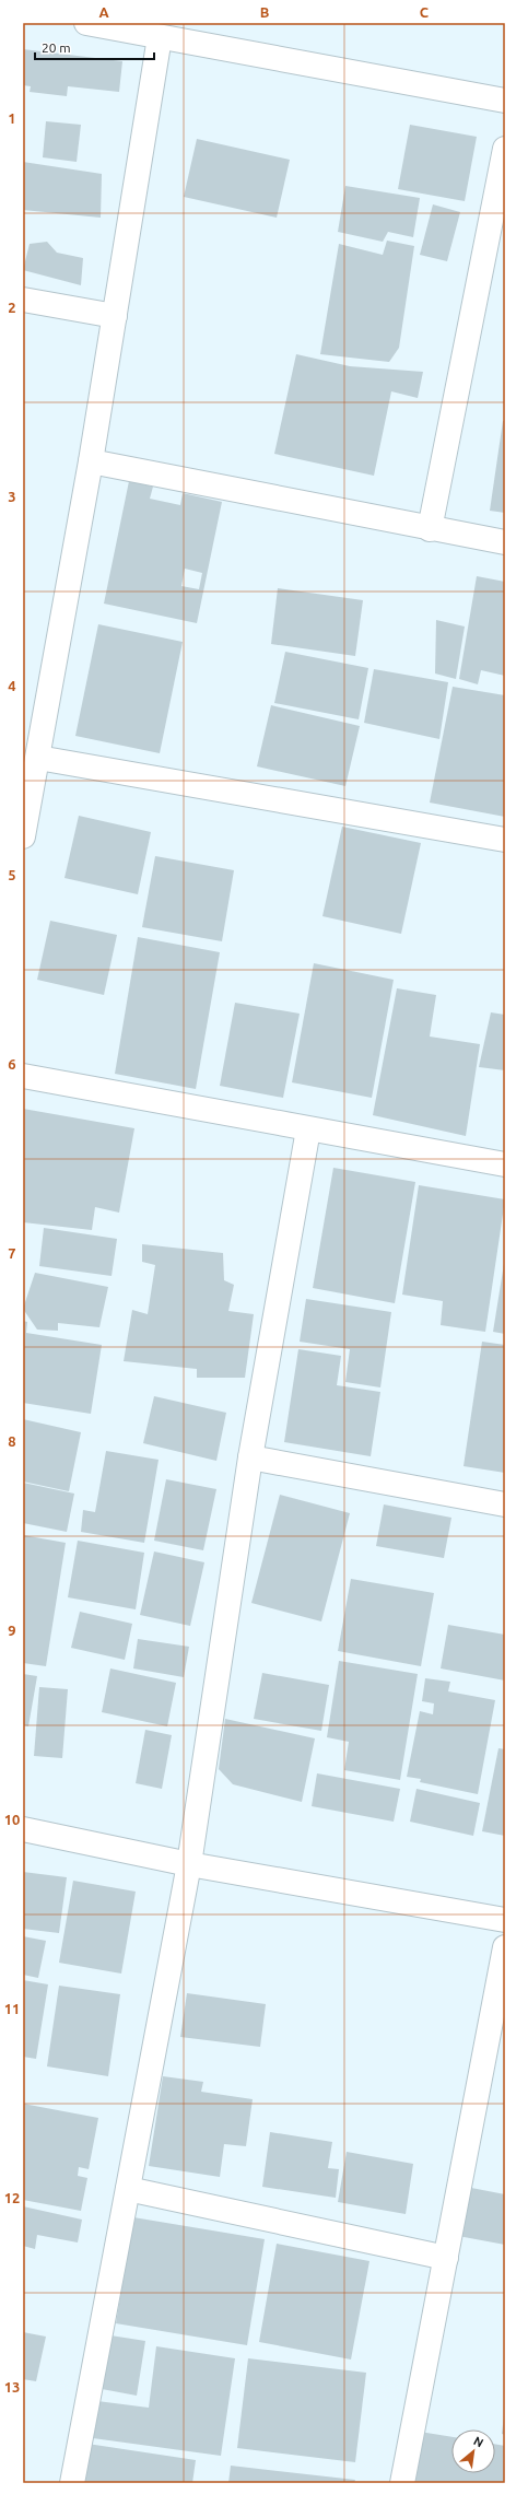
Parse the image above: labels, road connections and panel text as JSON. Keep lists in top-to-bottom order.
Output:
{
  "scale_bar": "20 m",
  "north": "top right",
  "grid": {
    "columns": ["A", "B", "C"],
    "rows": [
      "1",
      "2",
      "3",
      "4",
      "5",
      "6",
      "7",
      "8",
      "9",
      "10",
      "11",
      "12",
      "13"
    ]
  }
}
